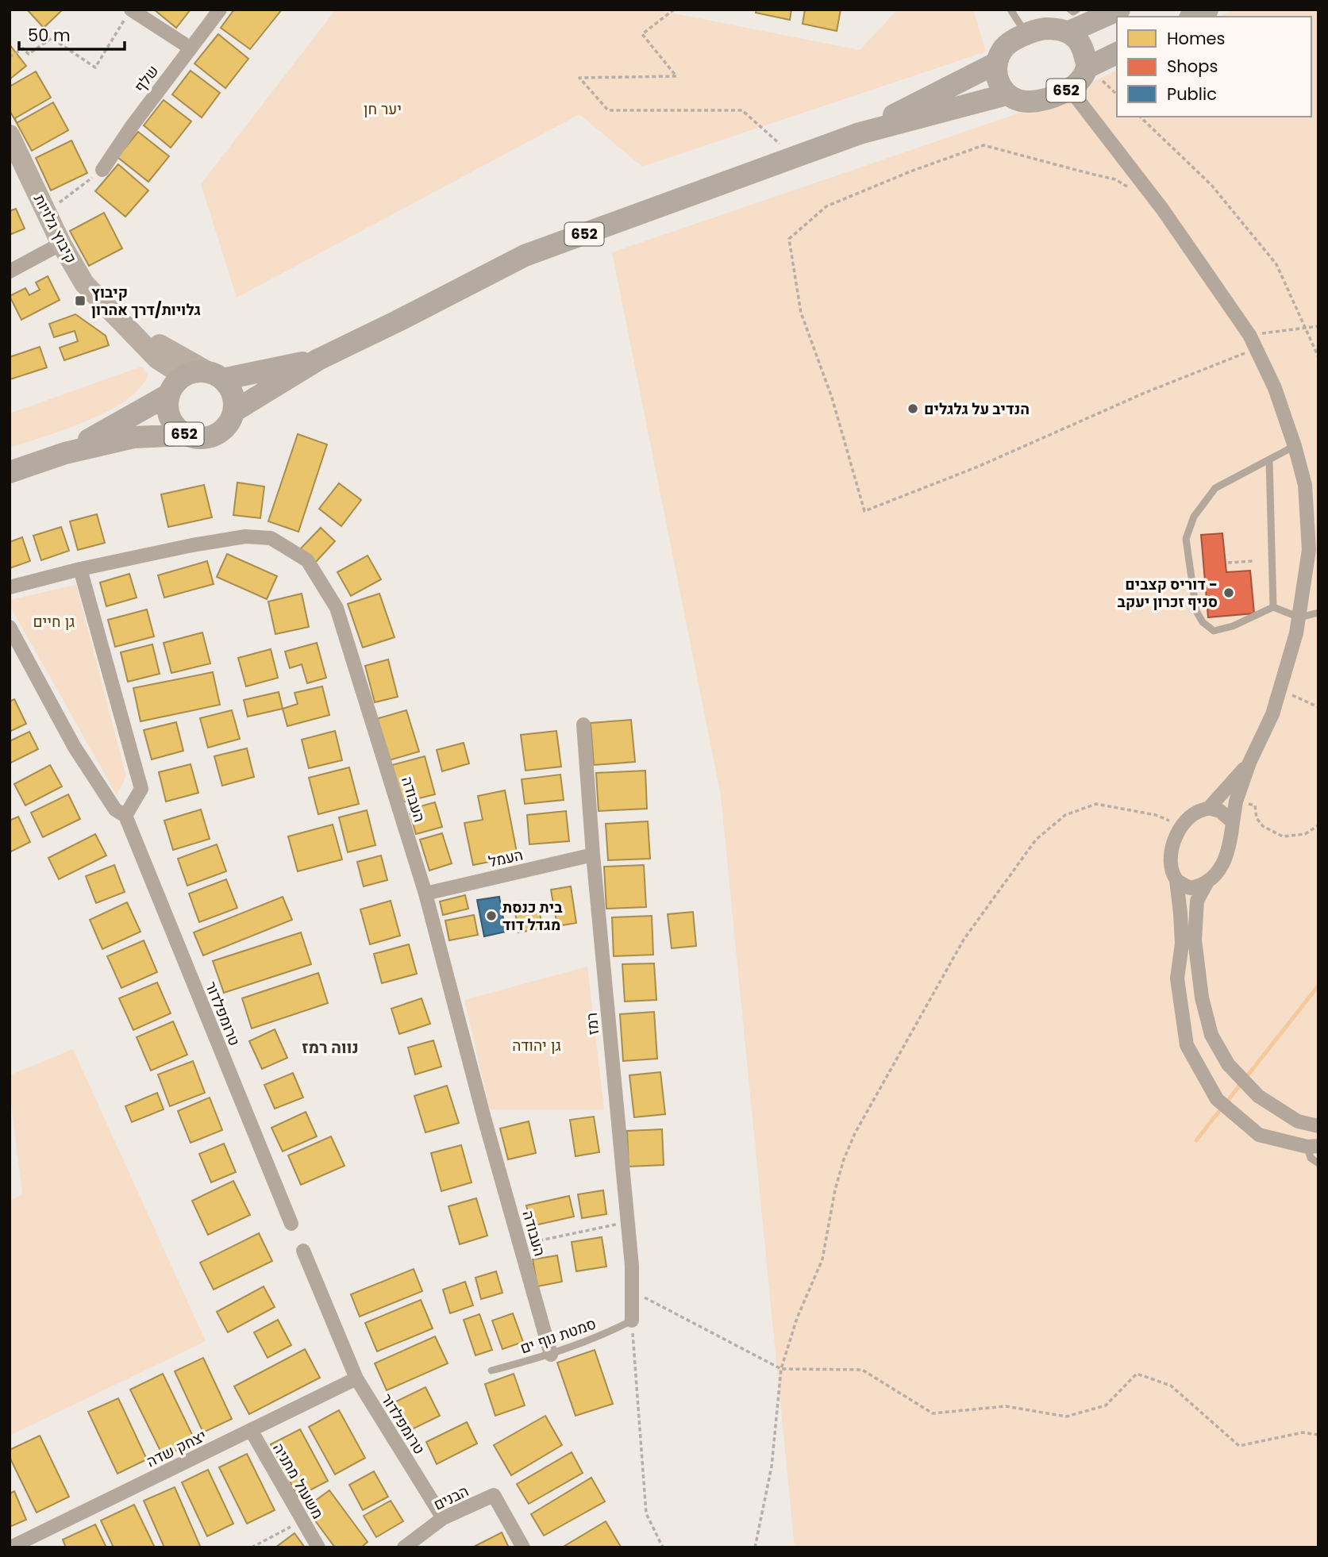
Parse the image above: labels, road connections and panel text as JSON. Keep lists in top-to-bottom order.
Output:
{
  "streets": {
    "main road": ["652"],
    "street": [
      "שלף",
      "קיבוץ גלויות",
      "העבודה",
      "העמל",
      "טרומפלדור",
      "רמז",
      "יצחק שדה",
      "משעול מתניה",
      "הבנים"
    ],
    "lane": ["סמטת נוף ים"]
  },
  "crossings": [
    ["652", "קיבוץ גלויות"],
    ["העבודה", "העמל"],
    ["העבודה", "סמטת נוף ים"],
    ["העמל", "רמז"],
    ["טרומפלדור", "יצחק שדה"],
    ["טרומפלדור", "הבנים"],
    ["רמז", "סמטת נוף ים"],
    ["יצחק שדה", "משעול מתניה"]
  ],
  "districts": ["נווה רמז"],
  "parks": ["יער חן", "גן חיים", "גן יהודה"],
  "places": {
    "transit": ["קיבוץ גלויות/דרך אהרון"],
    "other": ["הנדיב על גלגלים", "דוריס קצבים - סניף זכרון יעקב", "בית כנסת מגדל דוד"]
  },
  "legend": ["Homes", "Shops", "Public"],
  "scale_bar": "50 m"
}
